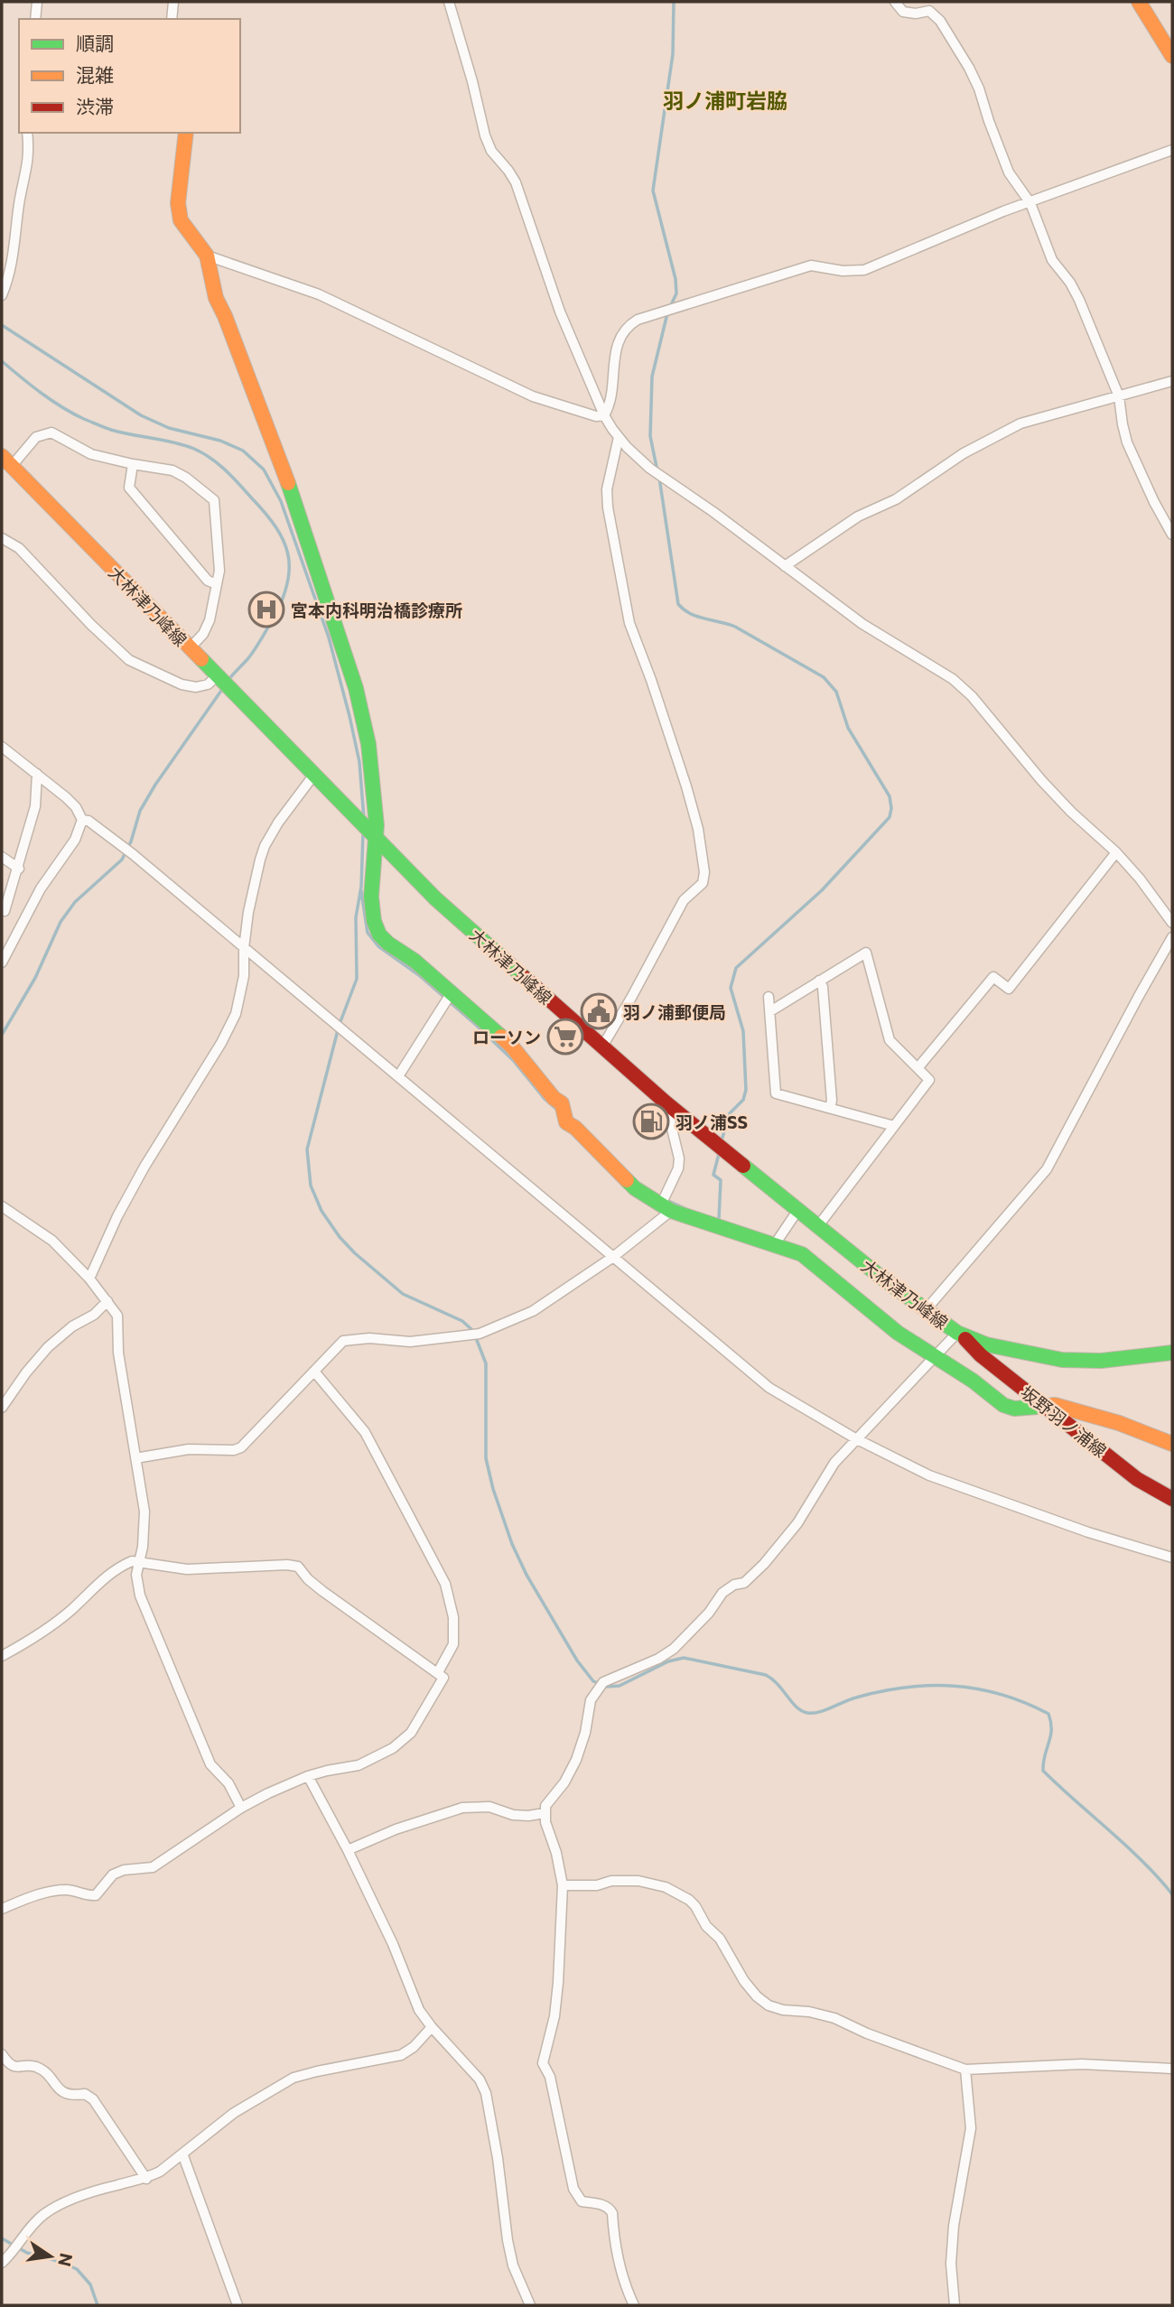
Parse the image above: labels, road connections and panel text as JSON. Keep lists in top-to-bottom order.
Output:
{
  "streets": {
    "main road": ["大林津乃峰線", "坂野羽ノ浦線"]
  },
  "crossings": [
    ["大林津乃峰線", "坂野羽ノ浦線"]
  ],
  "districts": ["羽ノ浦町岩脇"],
  "places": {
    "hospital": ["宮本内科明治橋診療所"],
    "public building": ["羽ノ浦郵便局"],
    "supermarket": ["ローソン"],
    "fuel station": ["羽ノ浦SS"]
  },
  "legend": ["順調", "混雑", "渋滞"],
  "north": "right"
}
